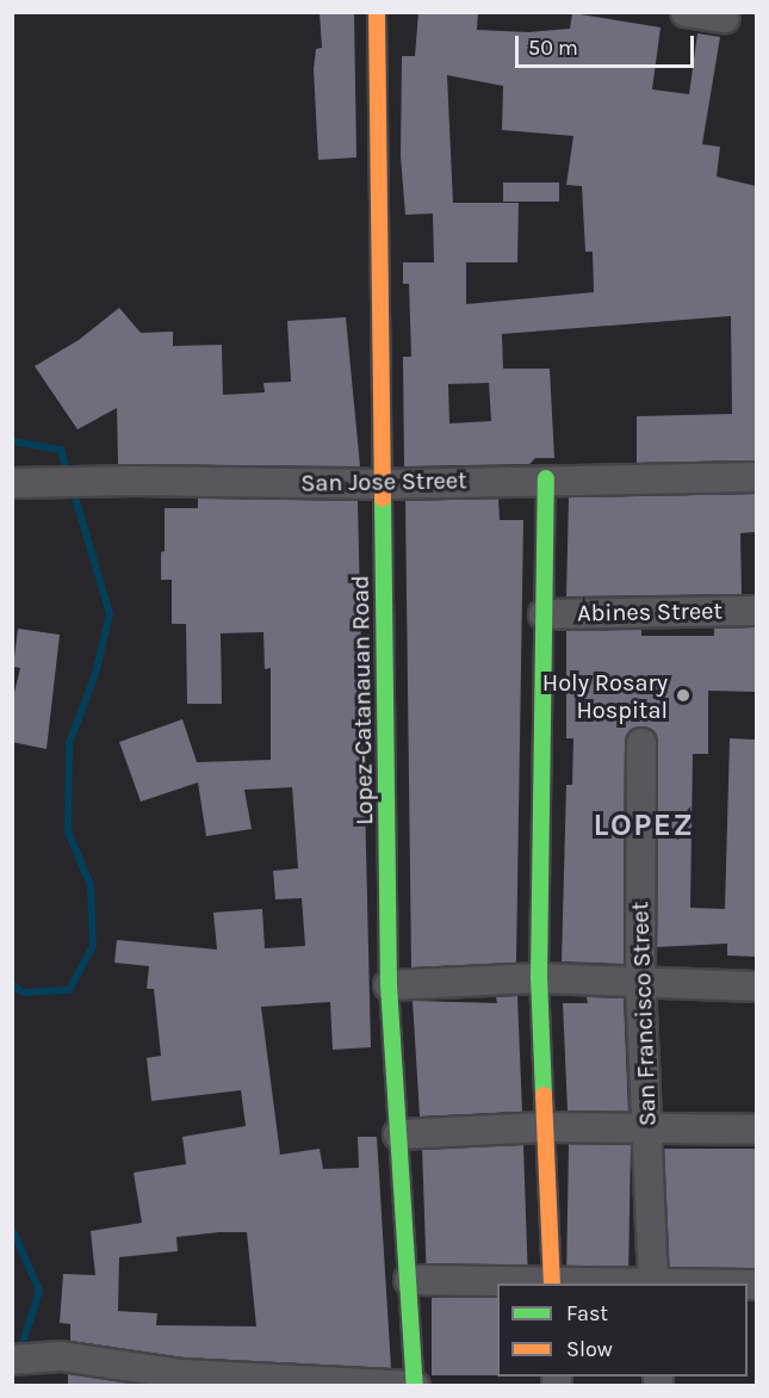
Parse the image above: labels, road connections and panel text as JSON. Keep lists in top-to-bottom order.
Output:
{
  "streets": {
    "main road": ["Lopez-Catanauan Road"],
    "street": ["San Jose Street", "Abines Street", "San Francisco Street"]
  },
  "crossings": [
    ["San Jose Street", "Lopez-Catanauan Road"]
  ],
  "districts": ["LOPEZ"],
  "places": ["Holy Rosary Hospital"],
  "legend": ["Fast", "Slow"],
  "scale_bar": "50 m"
}
